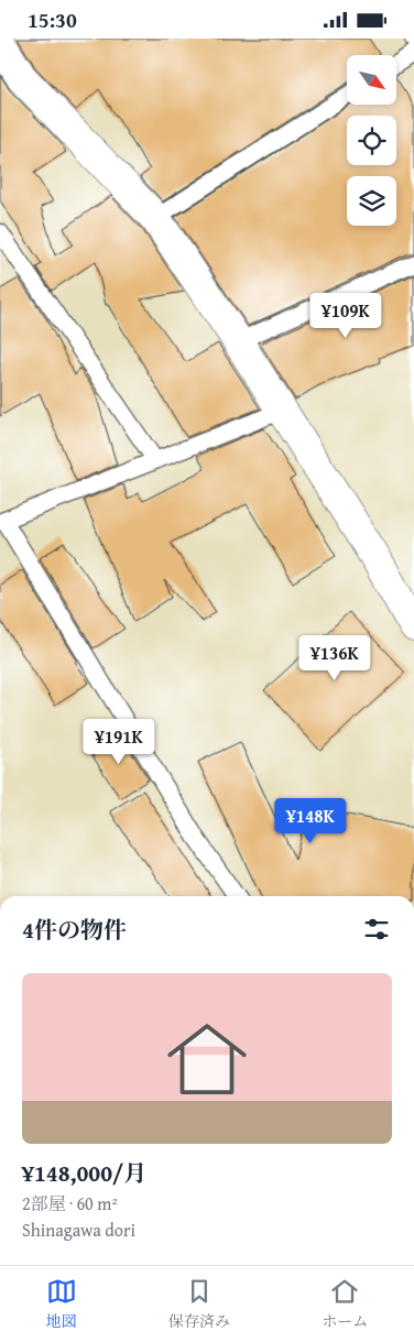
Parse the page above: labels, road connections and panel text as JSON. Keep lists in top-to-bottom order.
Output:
{
  "north": "bottom right",
  "page": {
    "status": "15:30",
    "price": [
      "¥109K",
      "¥136K",
      "¥191K",
      "¥148K"
    ],
    "heading": "4件の物件",
    "list": [
      {
        "name": "¥148,000/月",
        "note": "2部屋 · 60 m² · Shinagawa dori"
      }
    ],
    "tabs": ["地図", "保存済み", "ホーム"]
  }
}
